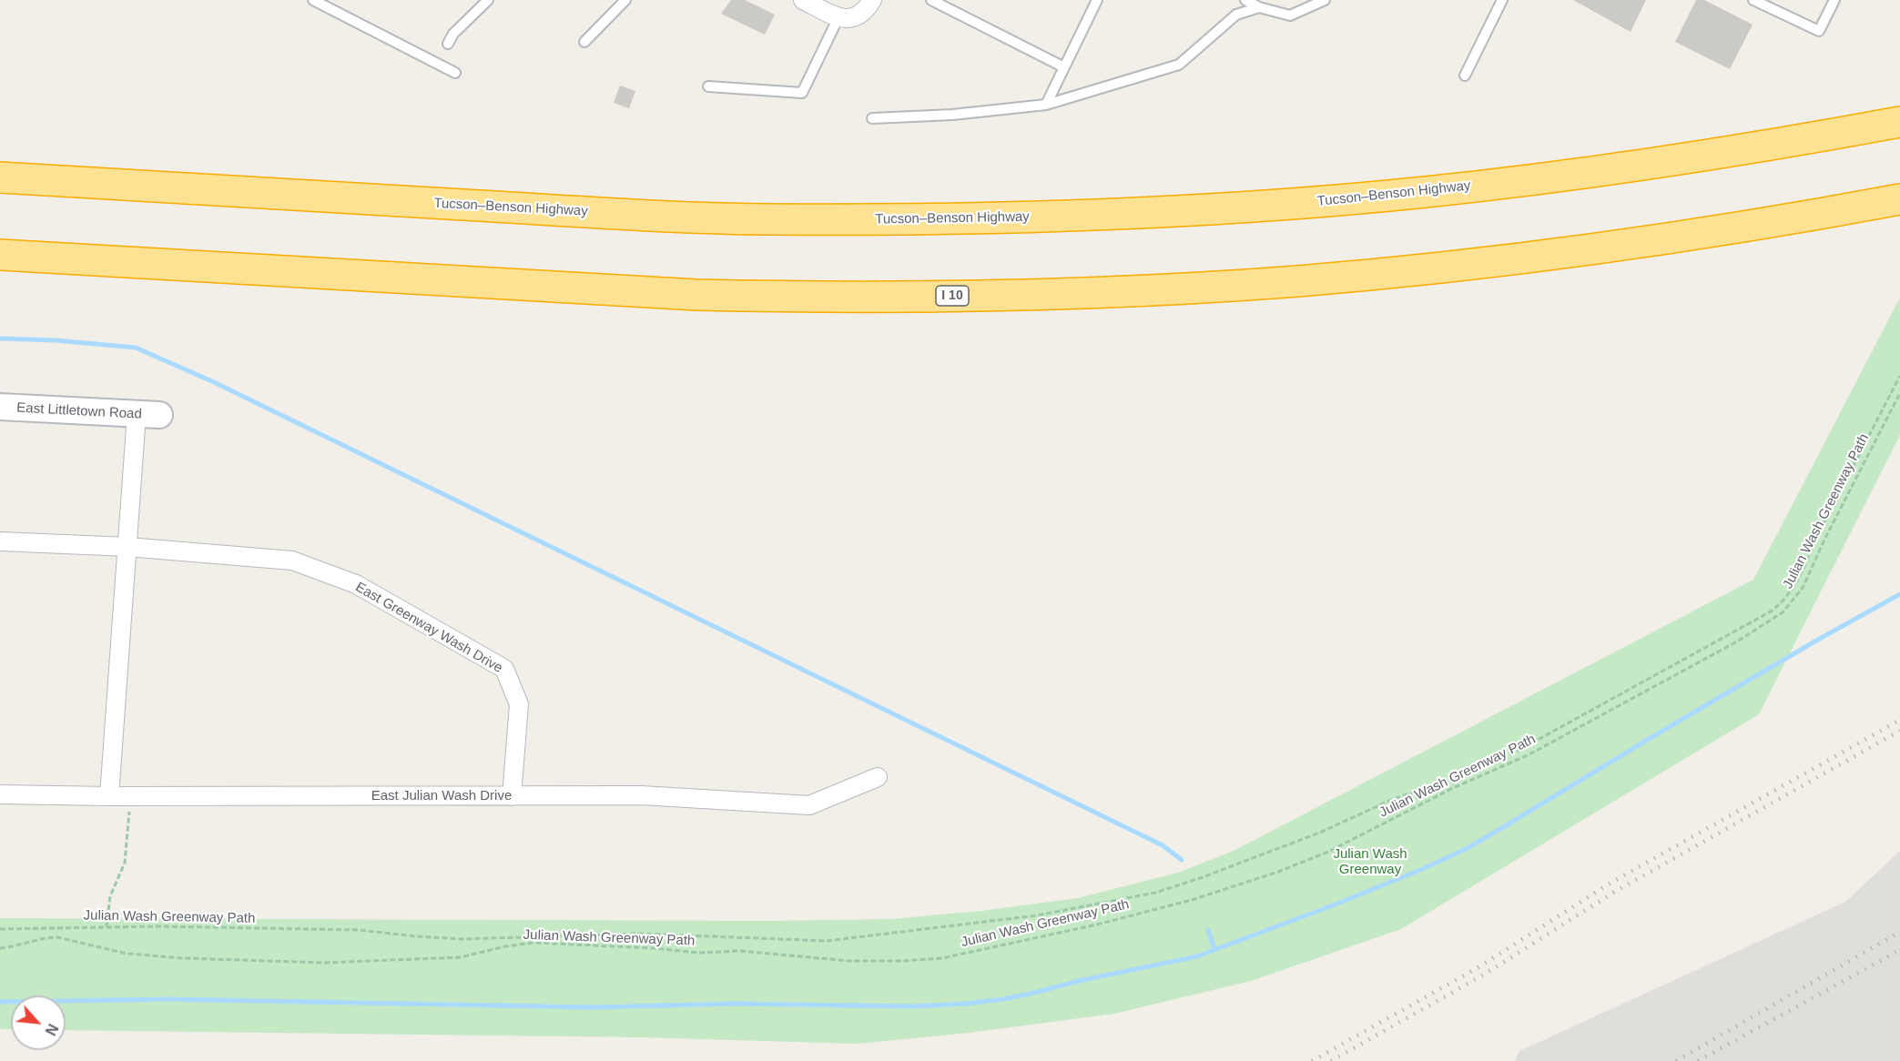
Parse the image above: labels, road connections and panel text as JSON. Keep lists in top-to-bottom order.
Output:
{
  "streets": {
    "highway": ["Tucson–Benson Highway", "I 10"],
    "street": ["East Littletown Road", "East Greenway Wash Drive", "East Julian Wash Drive"],
    "path": ["Julian Wash Greenway Path"]
  },
  "crossings": [
    ["East Greenway Wash Drive", "East Julian Wash Drive"]
  ],
  "parks": ["Julian Wash Greenway"],
  "north": "bottom right"
}
